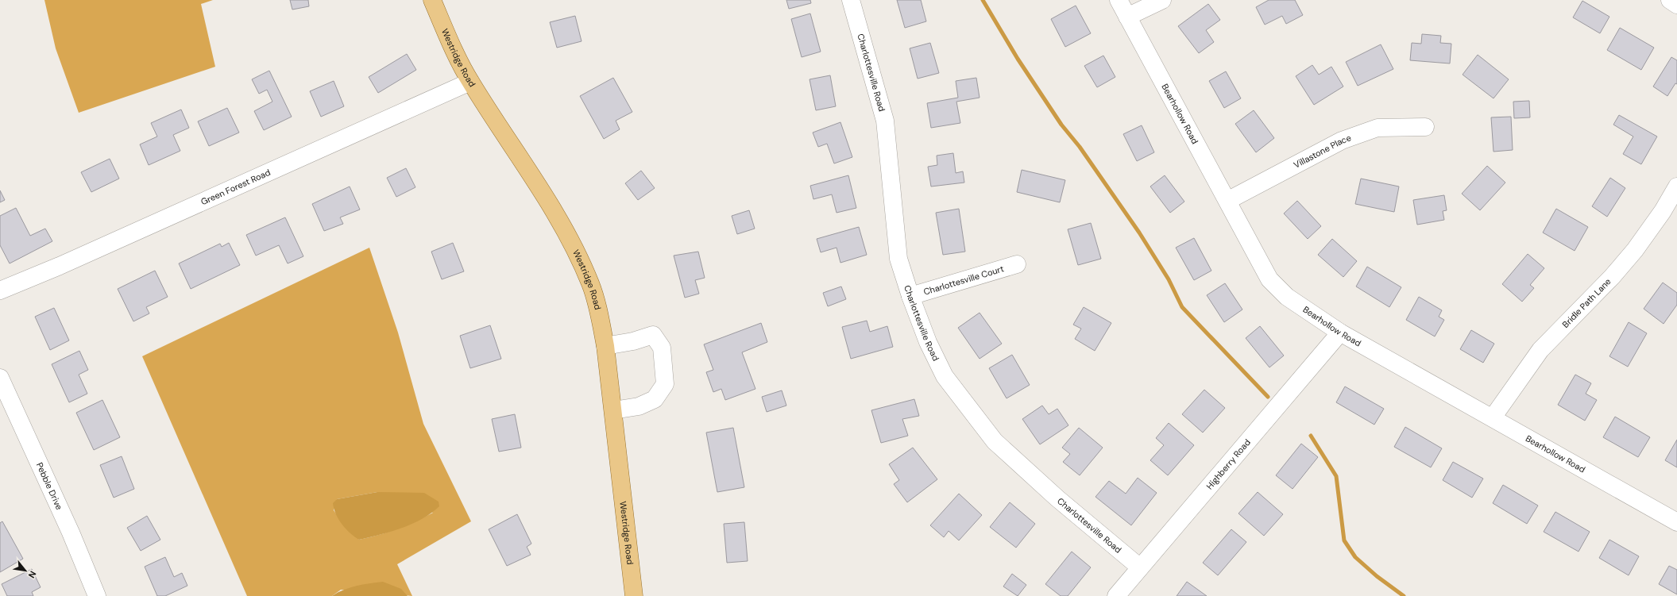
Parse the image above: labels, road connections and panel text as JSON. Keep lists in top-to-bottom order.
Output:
{
  "streets": {
    "main road": ["Westridge Road"],
    "street": [
      "Charlottesville Road",
      "Bearhollow Road",
      "Villastone Place",
      "Green Forest Road",
      "Charlottesville Court",
      "Bridle Path Lane",
      "Highberry Road",
      "Pebble Drive"
    ]
  },
  "crossings": [
    ["Westridge Road", "Green Forest Road"],
    ["Charlottesville Road", "Charlottesville Court"],
    ["Charlottesville Road", "Highberry Road"],
    ["Bearhollow Road", "Villastone Place"],
    ["Bearhollow Road", "Bridle Path Lane"],
    ["Bearhollow Road", "Highberry Road"]
  ],
  "north": "bottom right"
}
